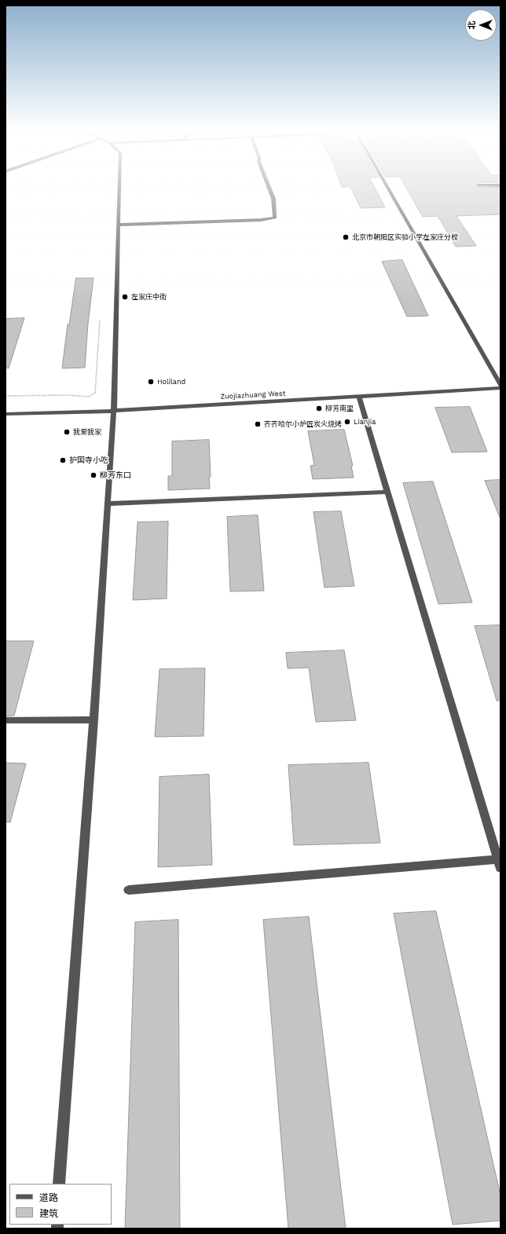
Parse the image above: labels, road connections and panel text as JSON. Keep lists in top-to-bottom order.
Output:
{
  "streets": {
    "street": ["Zuojiazhuang West"]
  },
  "places": [
    "北京市朝阳区实验小学左家庄分校",
    "左家庄中街",
    "Holiland",
    "柳芳南里",
    "Lianjia",
    "齐齐哈尔小炉匠炭火烧烤",
    "我爱我家",
    "护国寺小吃",
    "柳芳东口"
  ],
  "legend": ["道路", "建筑"],
  "north": "left"
}
